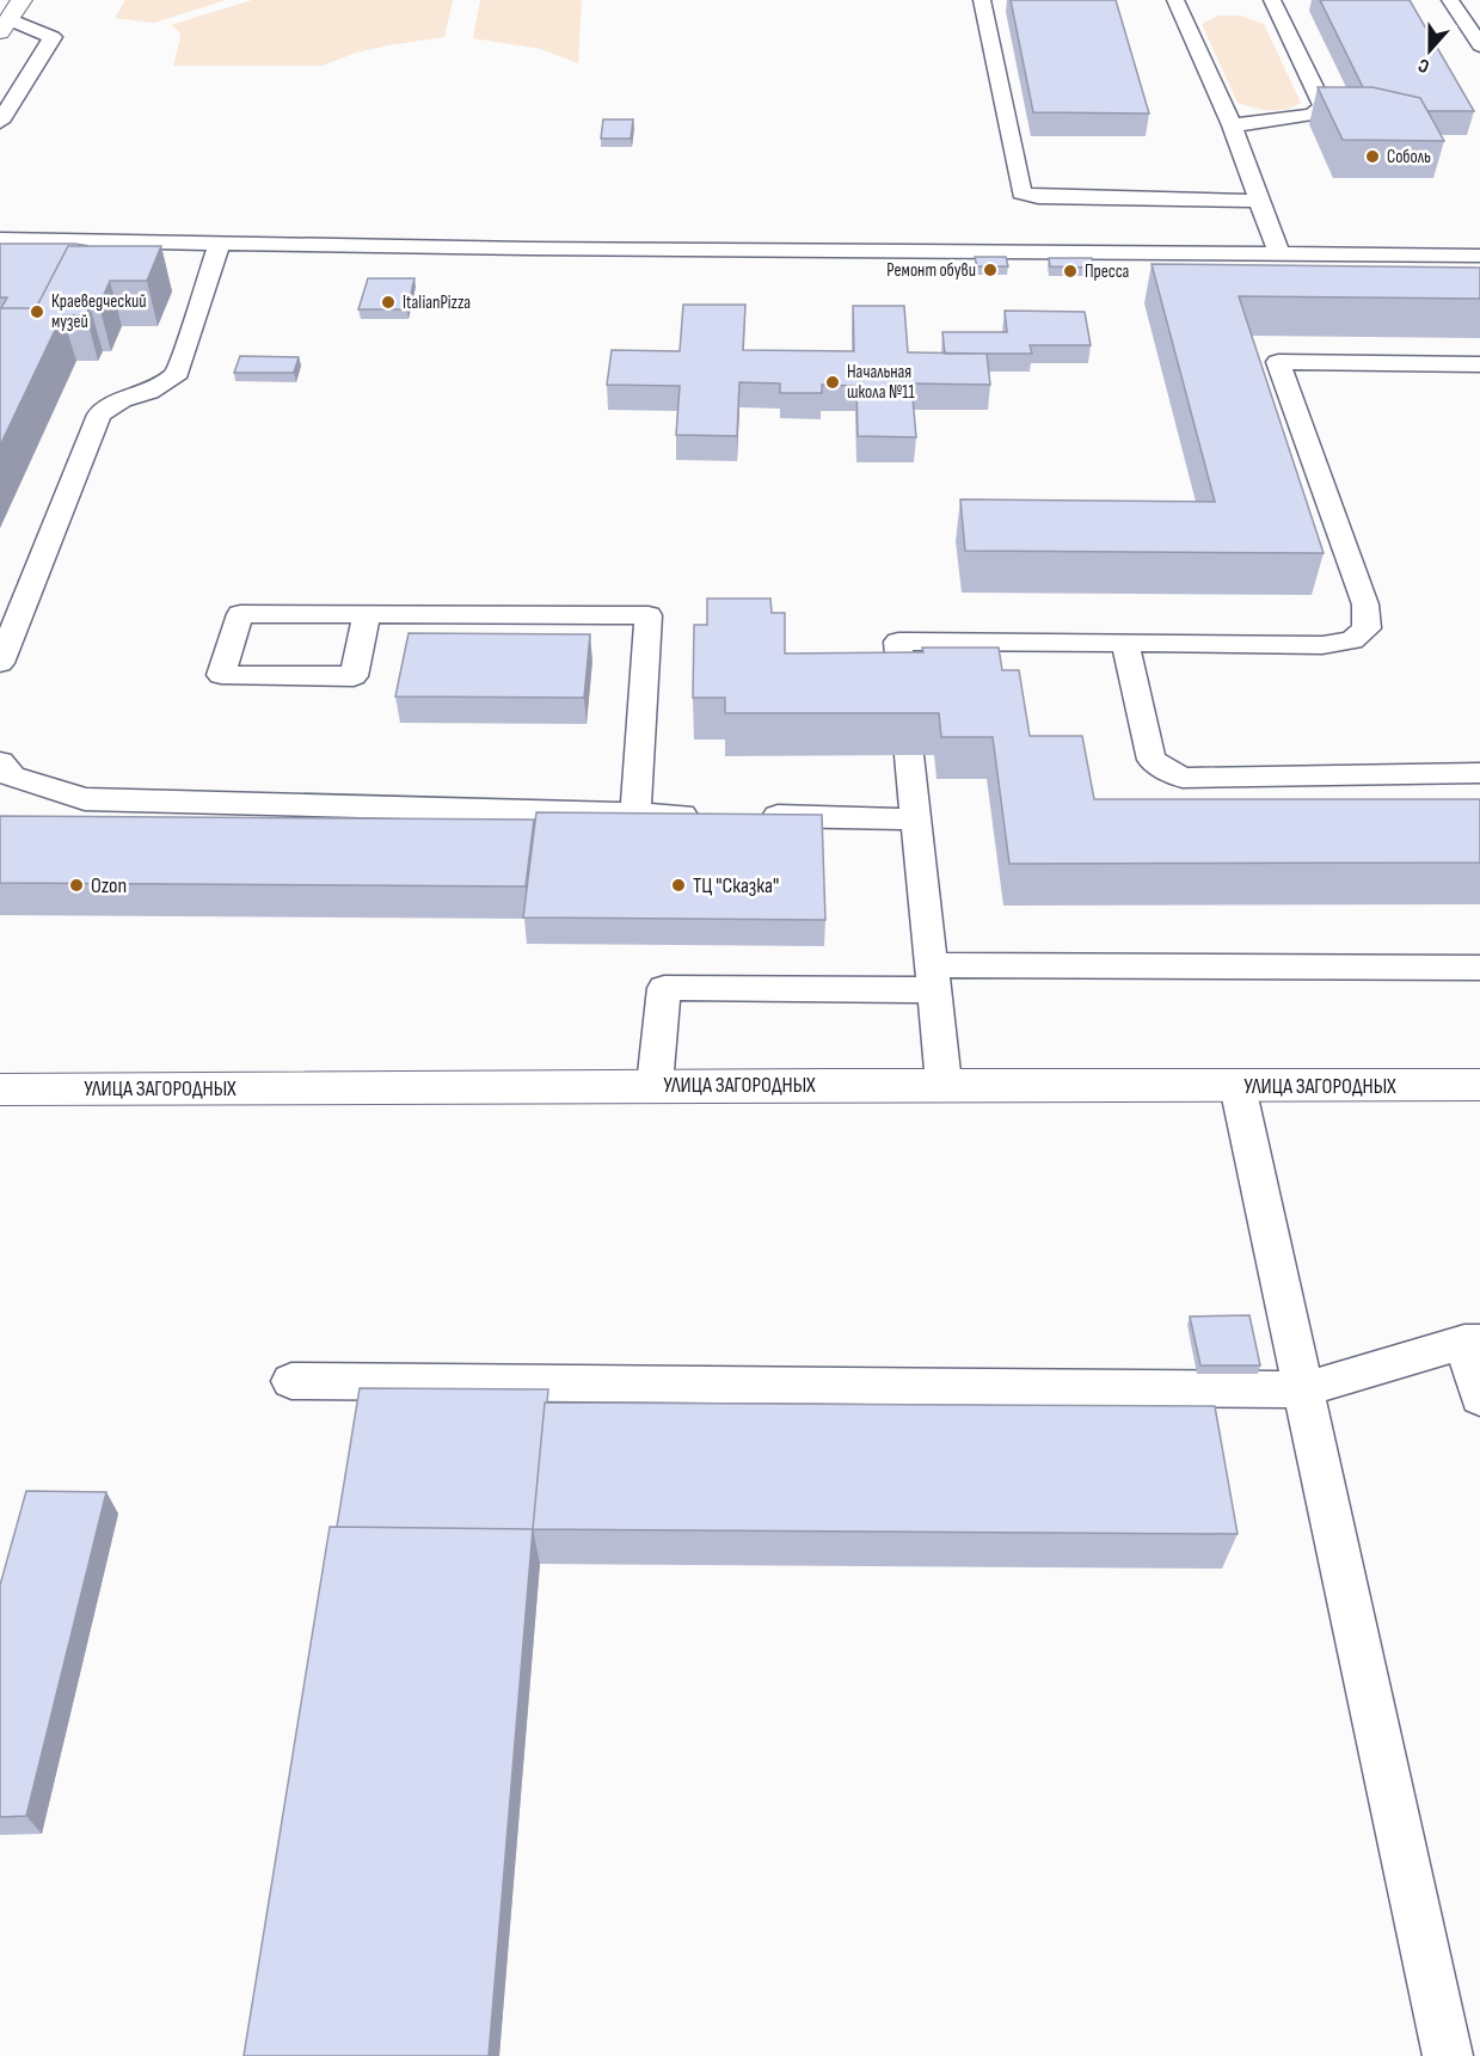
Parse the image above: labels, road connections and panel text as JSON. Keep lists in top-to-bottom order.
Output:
{
  "streets": {
    "main road": ["УЛИЦА ЗАГОРОДНЫХ"]
  },
  "places": [
    "Соболь",
    "Ремонт обуви",
    "Пресса",
    "ItalianPizza",
    "Краеведческий музей",
    "Начальная школа №11",
    "Ozon",
    "ТЦ \"Сказка\""
  ],
  "north": "bottom"
}
